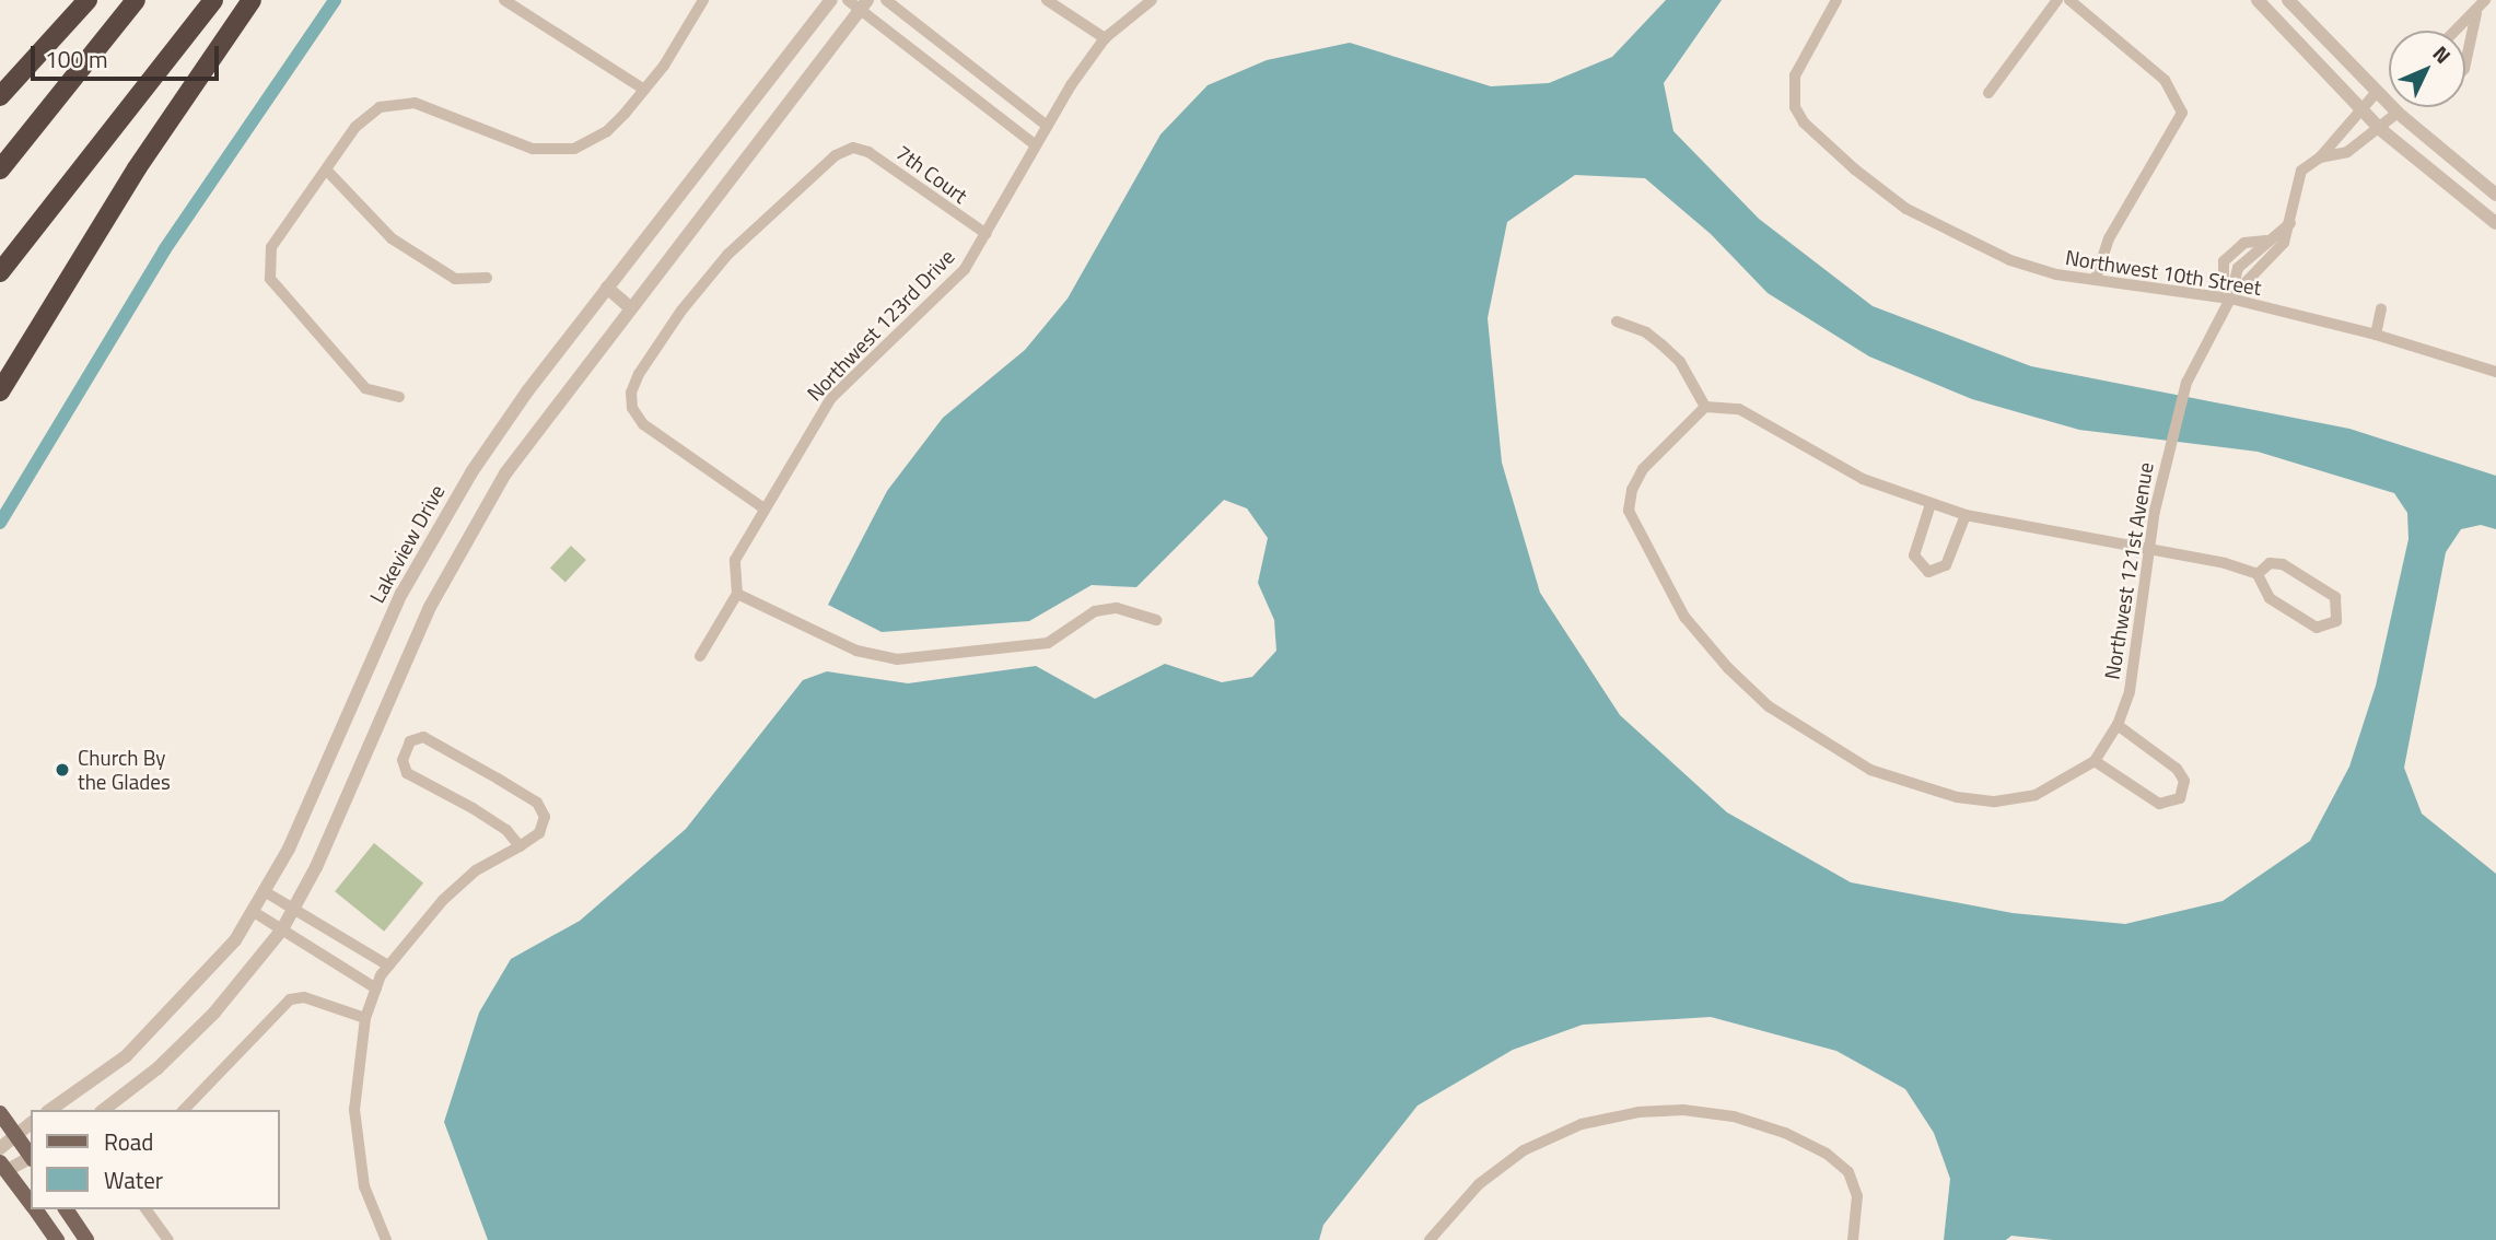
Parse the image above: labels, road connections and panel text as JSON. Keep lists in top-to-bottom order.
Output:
{
  "streets": {
    "street": [
      "7th Court",
      "Northwest 10th Street",
      "Northwest 123rd Drive",
      "Lakeview Drive",
      "Northwest 121st Avenue"
    ]
  },
  "crossings": [
    ["7th Court", "Northwest 123rd Drive"],
    ["Northwest 10th Street", "Northwest 121st Avenue"]
  ],
  "places": ["Church By the Glades"],
  "legend": ["Road", "Water"],
  "scale_bar": "100 m",
  "north": "top right"
}
